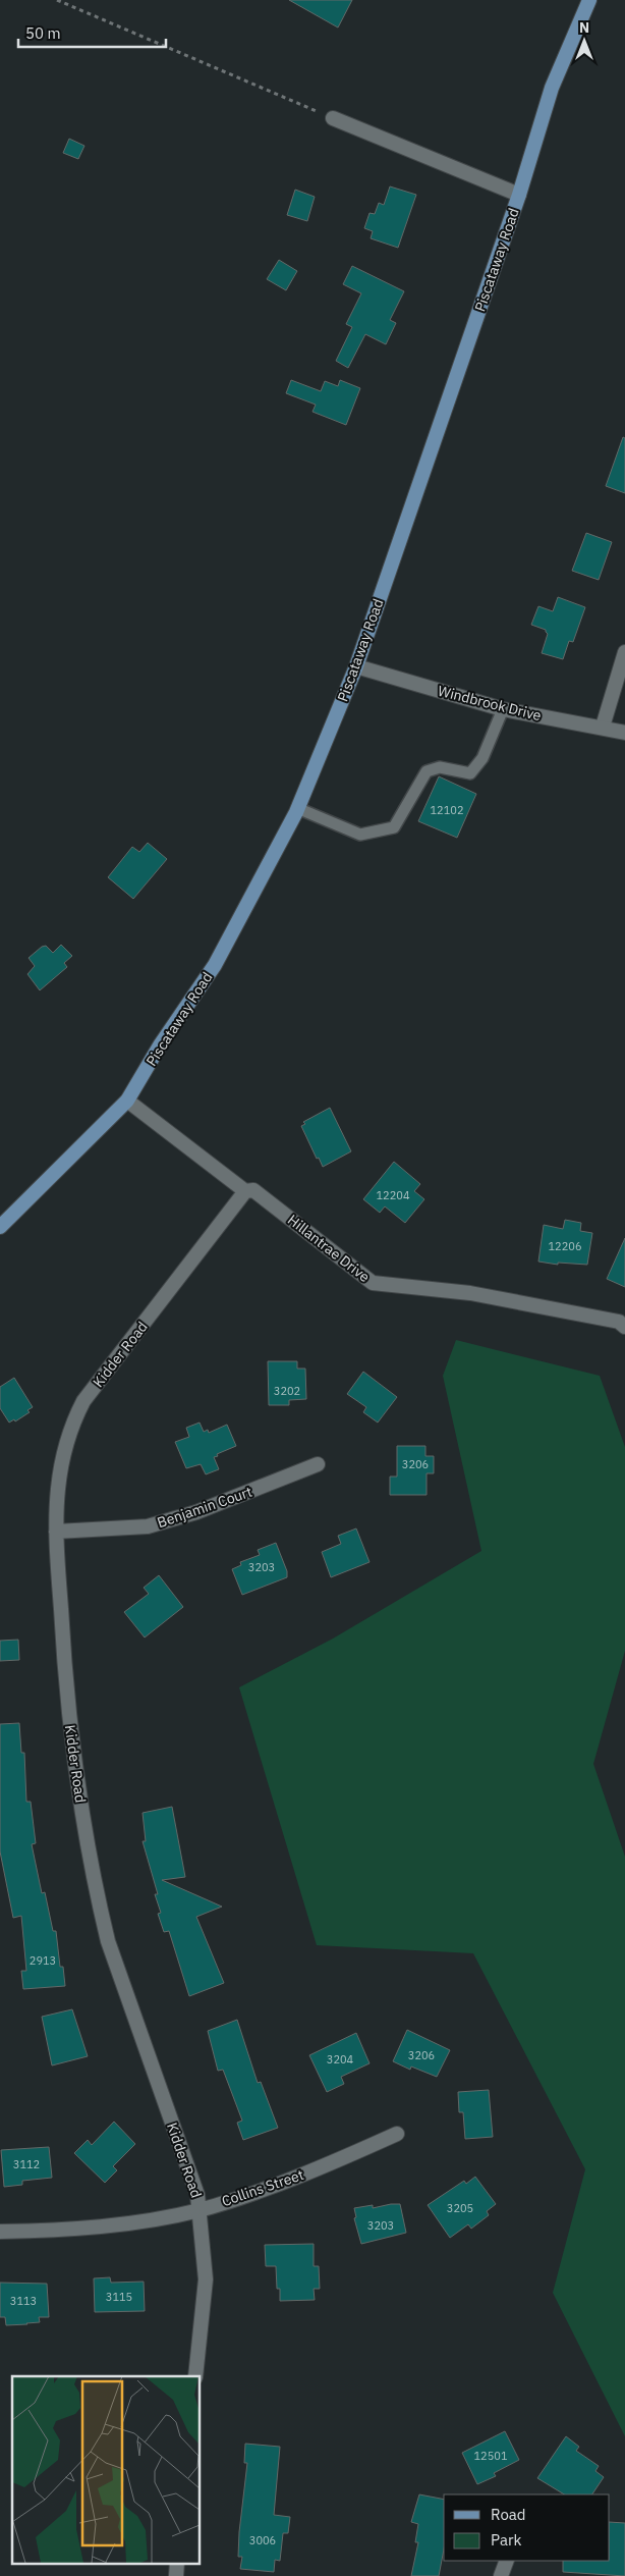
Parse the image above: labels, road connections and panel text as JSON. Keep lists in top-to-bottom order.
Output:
{
  "streets": {
    "main road": ["Piscataway Road"],
    "street": [
      "Windbrook Drive",
      "Hillantrae Drive",
      "Kidder Road",
      "Benjamin Court",
      "Collins Street"
    ]
  },
  "crossings": [
    ["Piscataway Road", "Windbrook Drive"],
    ["Piscataway Road", "Hillantrae Drive"],
    ["Hillantrae Drive", "Kidder Road"],
    ["Kidder Road", "Benjamin Court"],
    ["Kidder Road", "Collins Street"]
  ],
  "house_numbers": [
    "12102",
    "12204",
    "12206",
    "3202",
    "3206",
    "3203",
    "2913",
    "3206",
    "3204",
    "3112",
    "3205",
    "3203",
    "3115",
    "3113",
    "12501",
    "3006"
  ],
  "legend": ["Road", "Park"],
  "scale_bar": "50 m",
  "north": "top"
}
